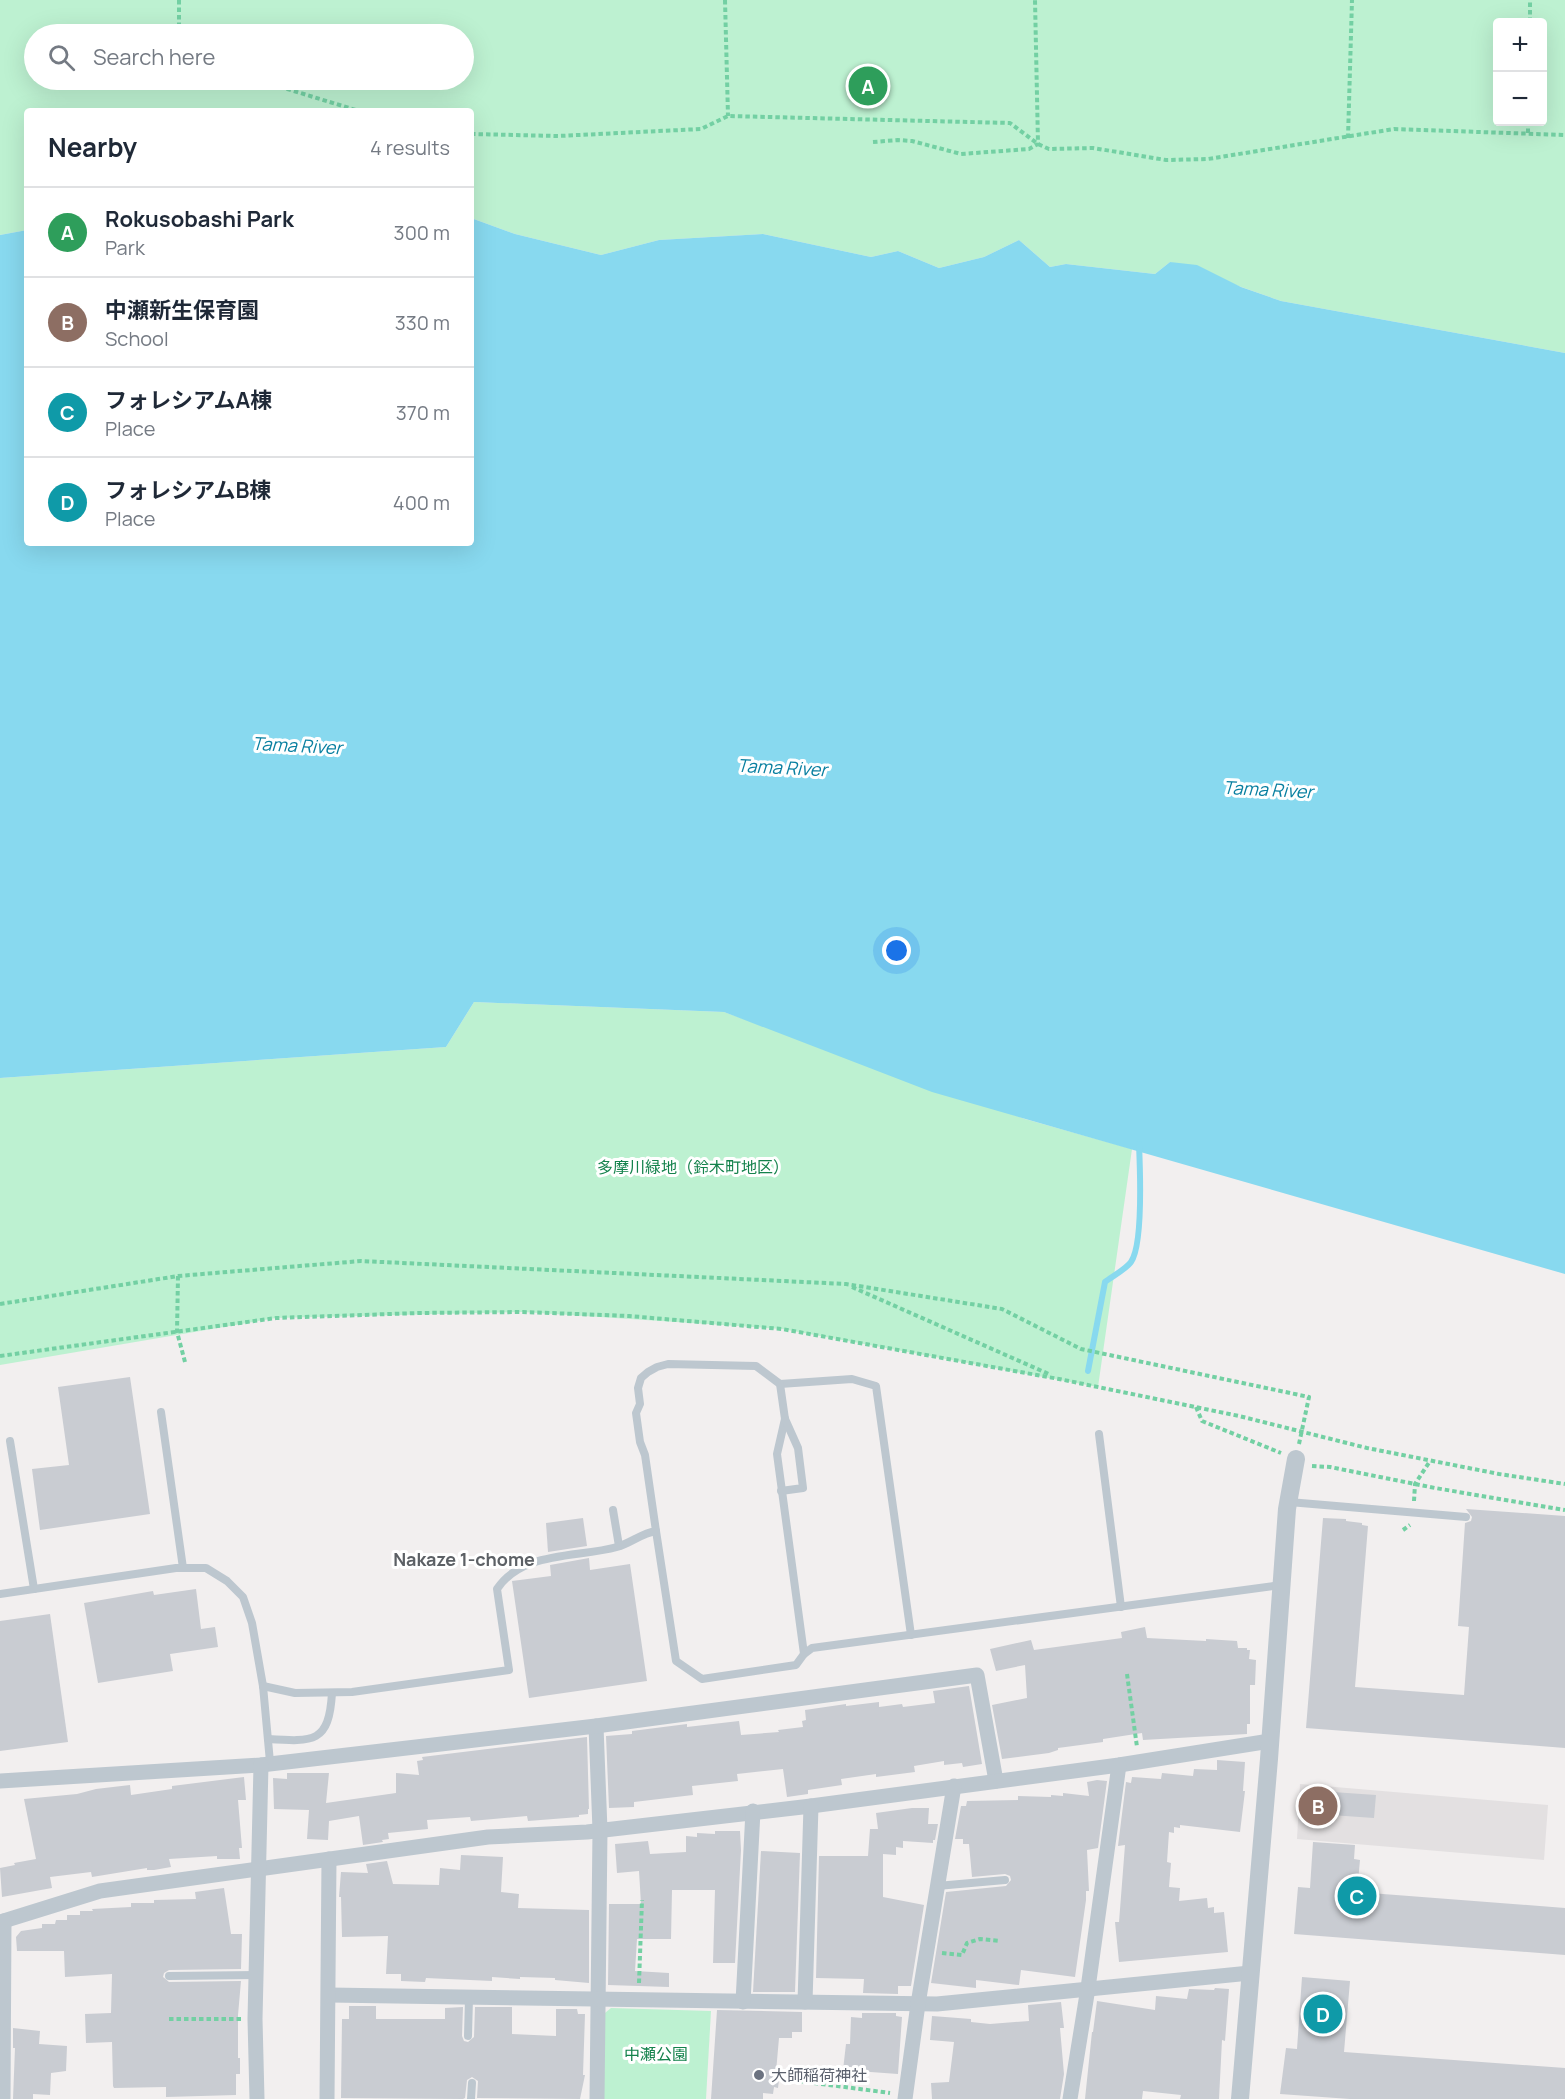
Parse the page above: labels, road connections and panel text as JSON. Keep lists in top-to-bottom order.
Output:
{
  "districts": ["Nakaze 1-chome"],
  "water": ["Tama River"],
  "parks": ["多摩川緑地（鈴木町地区）", "中瀬公園"],
  "places": ["大師稲荷神社"],
  "page": {
    "map_buttons": ["+", "−"],
    "search": "Search here",
    "pins": [
      "A",
      "B",
      "C",
      "D"
    ],
    "heading": ["Nearby", "4 results"],
    "list": [
      {
        "mark": "A",
        "name": "Rokusobashi Park",
        "note": "Park",
        "value": "300 m"
      },
      {
        "mark": "B",
        "name": "中瀬新生保育園",
        "note": "School",
        "value": "330 m"
      },
      {
        "mark": "C",
        "name": "フォレシアムA棟",
        "note": "Place",
        "value": "370 m"
      },
      {
        "mark": "D",
        "name": "フォレシアムB棟",
        "note": "Place",
        "value": "400 m"
      }
    ]
  }
}
